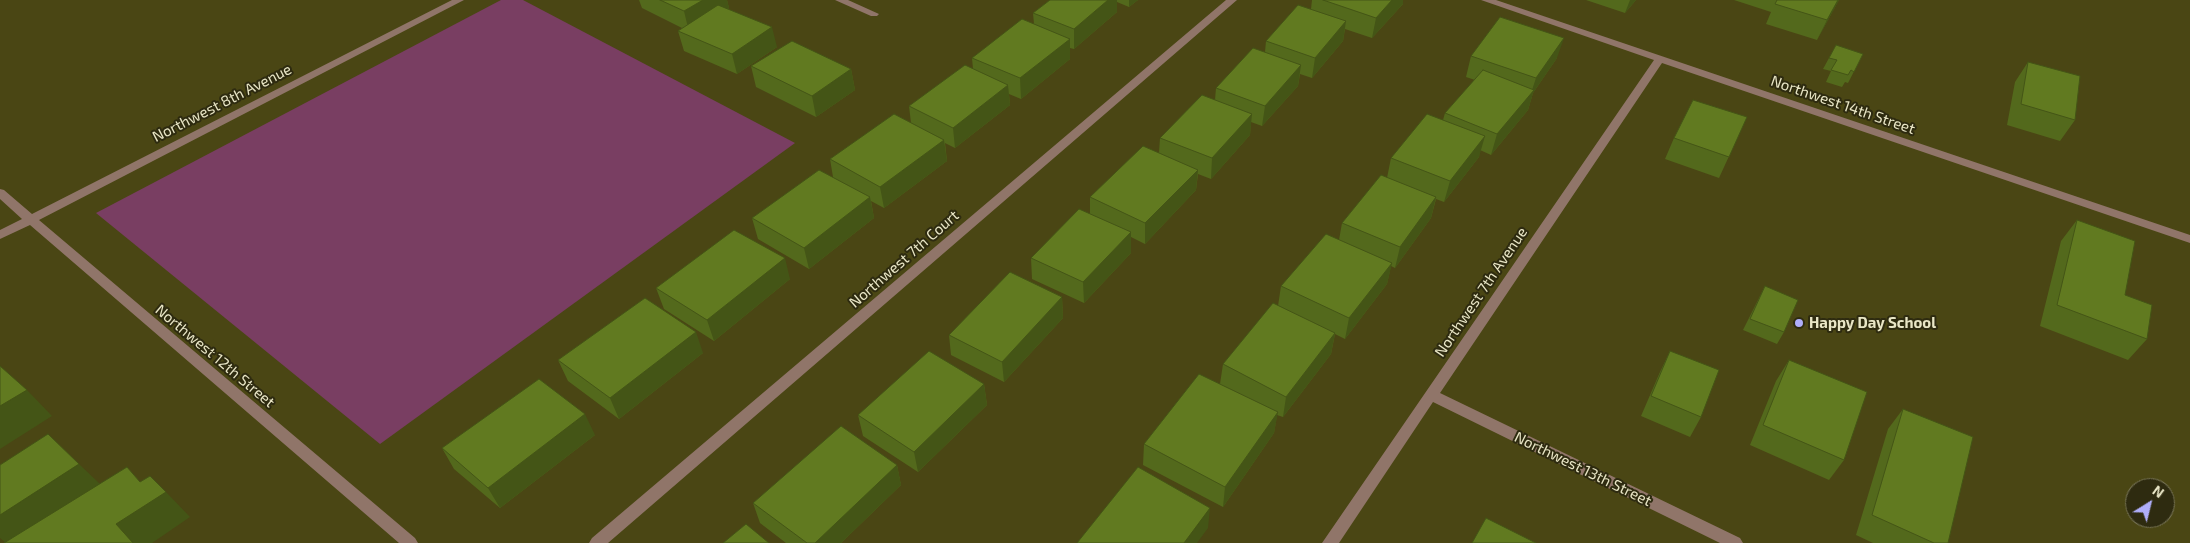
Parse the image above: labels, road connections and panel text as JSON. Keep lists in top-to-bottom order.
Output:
{
  "streets": {
    "street": [
      "Northwest 8th Avenue",
      "Northwest 14th Street",
      "Northwest 7th Court",
      "Northwest 7th Avenue",
      "Northwest 12th Street",
      "Northwest 13th Street"
    ]
  },
  "crossings": [
    ["Northwest 8th Avenue", "Northwest 12th Street"],
    ["Northwest 14th Street", "Northwest 7th Avenue"],
    ["Northwest 7th Avenue", "Northwest 13th Street"]
  ],
  "places": ["Happy Day School"],
  "north": "top right"
}
